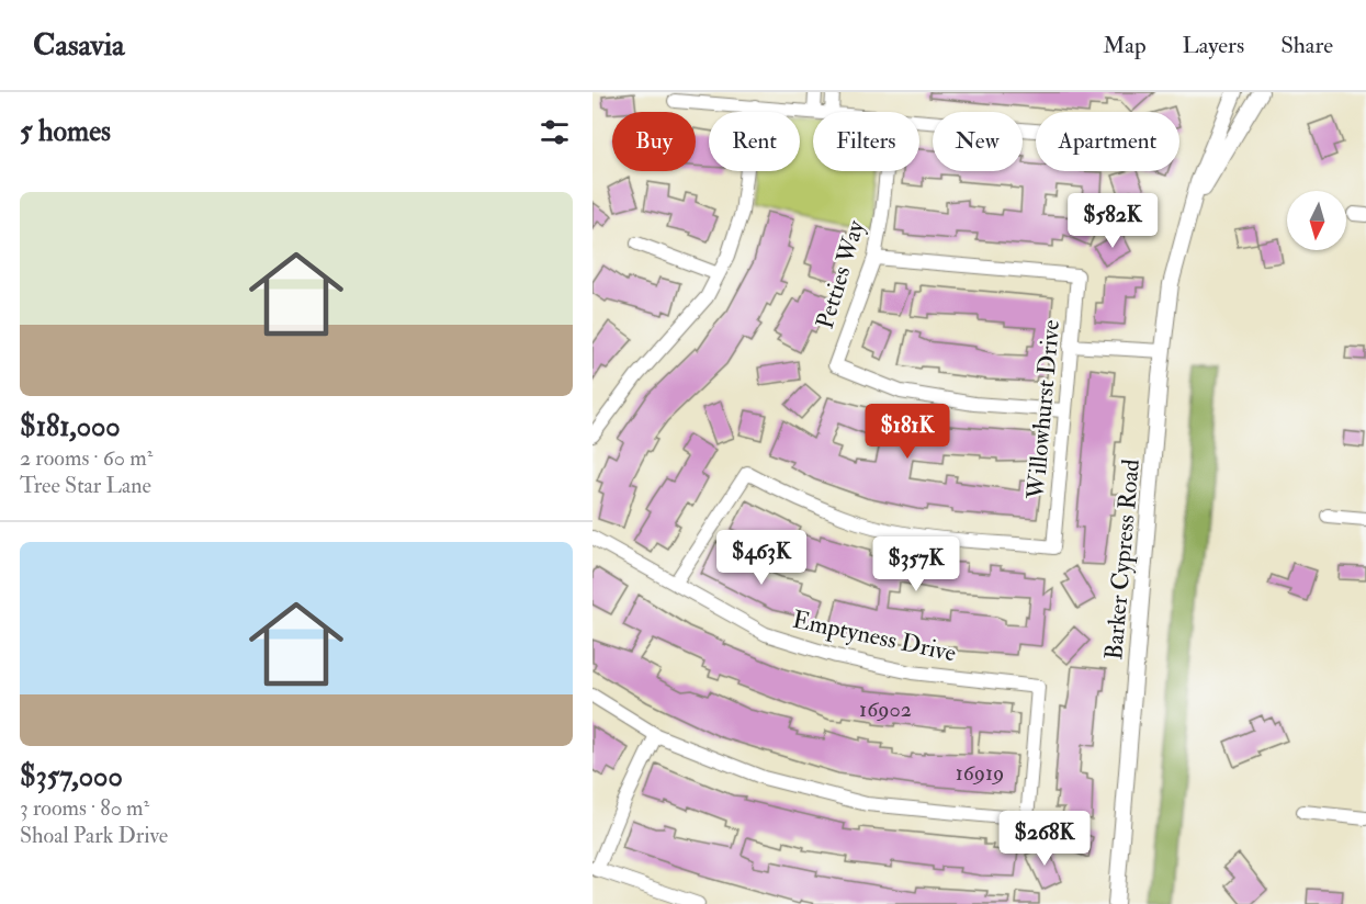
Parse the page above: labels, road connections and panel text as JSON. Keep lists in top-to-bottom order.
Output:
{
  "streets": {
    "street": [
      "Petties Way",
      "Willowhurst Drive",
      "Barker Cypress Road",
      "Emptyness Drive"
    ]
  },
  "crossings": [
    ["Petties Way", "Willowhurst Drive"],
    ["Willowhurst Drive", "Emptyness Drive"]
  ],
  "house_numbers": ["16902", "16919"],
  "north": "bottom",
  "page": {
    "header": "Casavia",
    "nav": ["Map", "Layers", "Share"],
    "heading": "5 homes",
    "chip": [
      "Buy",
      "Rent",
      "Filters",
      "New",
      "Apartment"
    ],
    "list": [
      {
        "name": "$181,000",
        "note": "2 rooms · 60 m² · Tree Star Lane"
      },
      {
        "name": "$357,000",
        "note": "3 rooms · 80 m² · Shoal Park Drive"
      }
    ],
    "price": [
      "$582K",
      "$181K",
      "$463K",
      "$357K",
      "$268K"
    ]
  }
}
